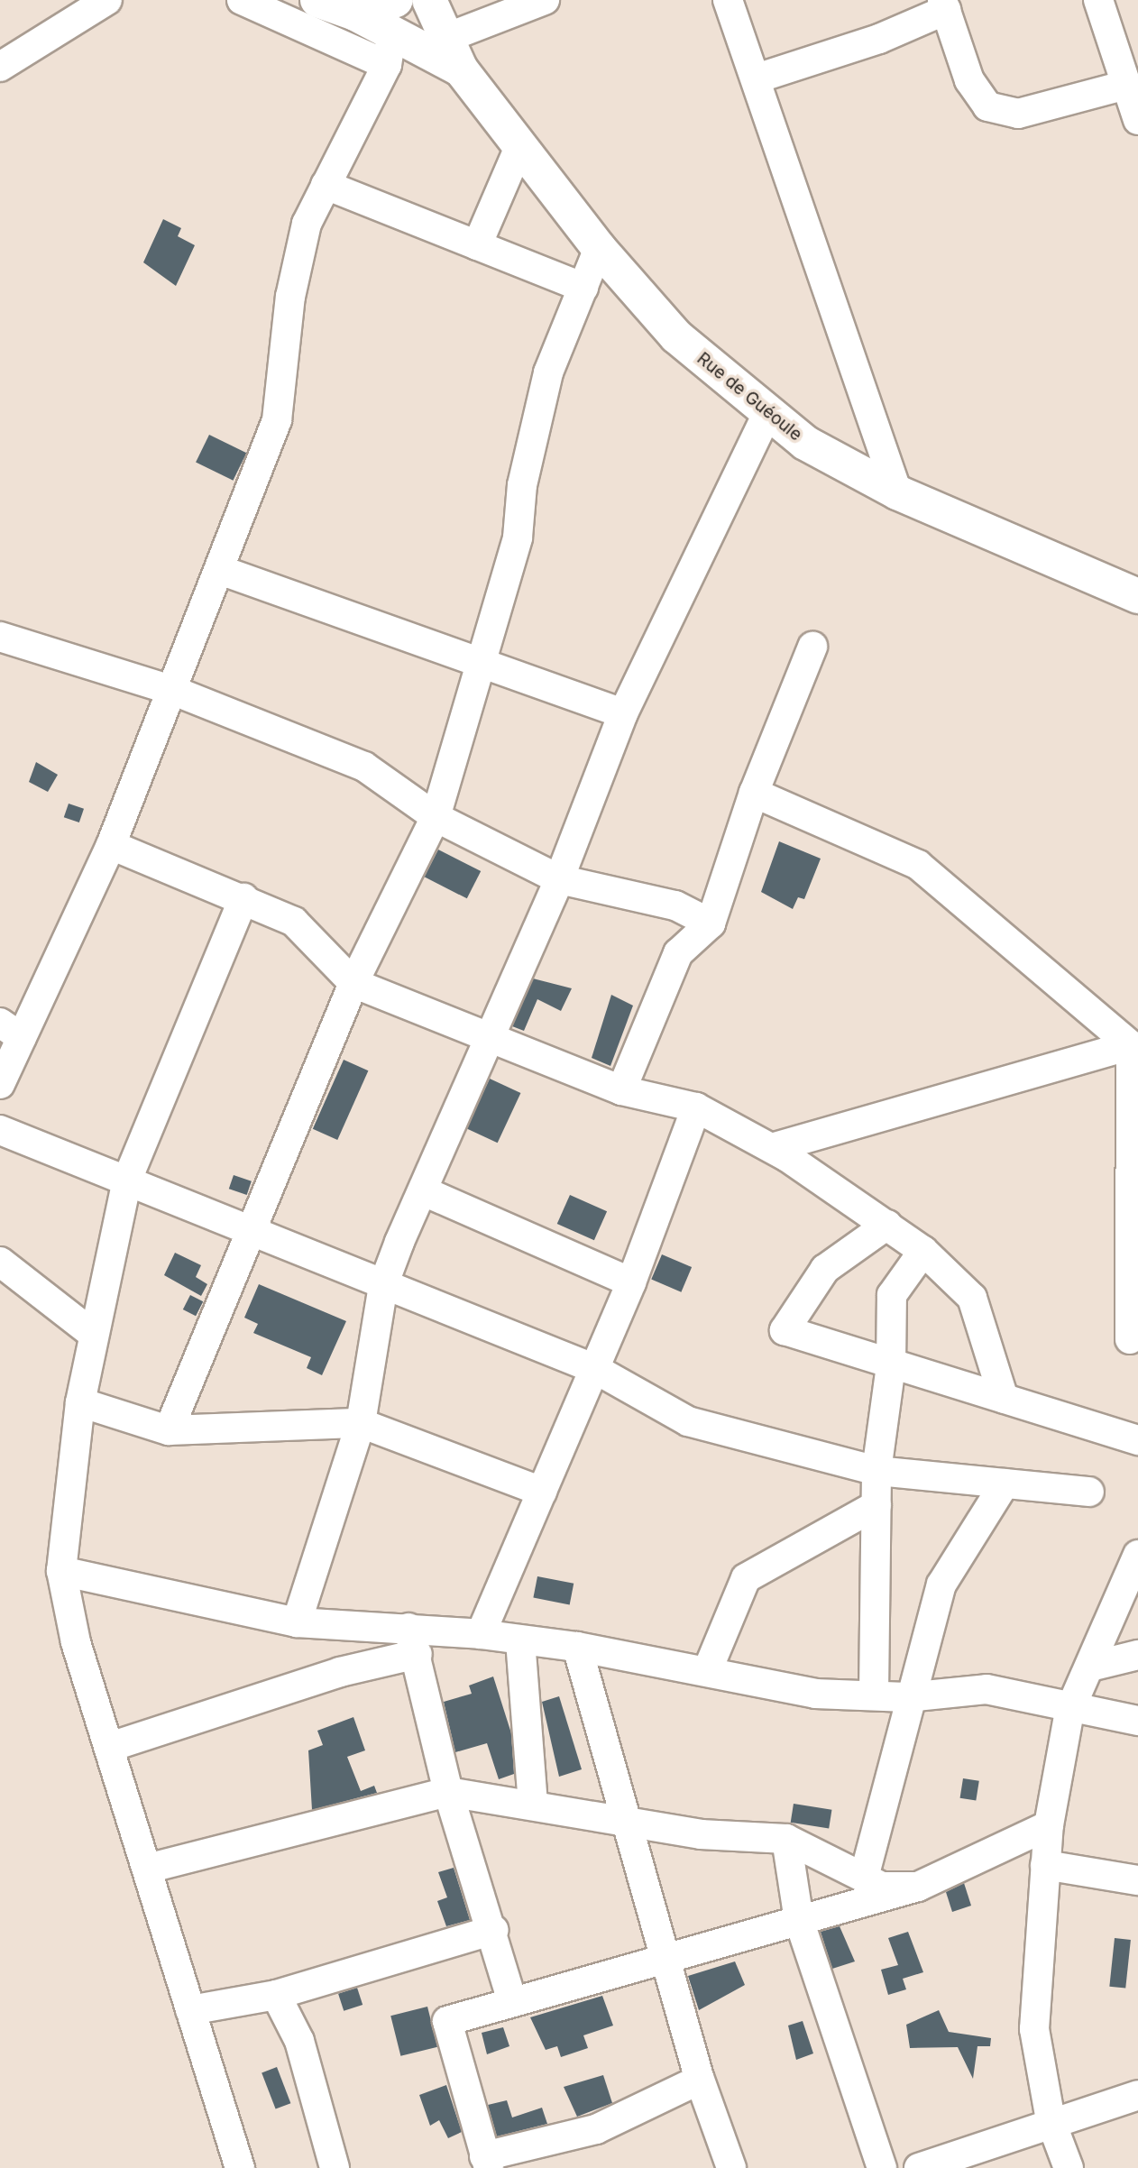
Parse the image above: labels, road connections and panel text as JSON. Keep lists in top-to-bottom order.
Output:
{
  "streets": {
    "main road": ["Rue de Guéoule"]
  }
}
